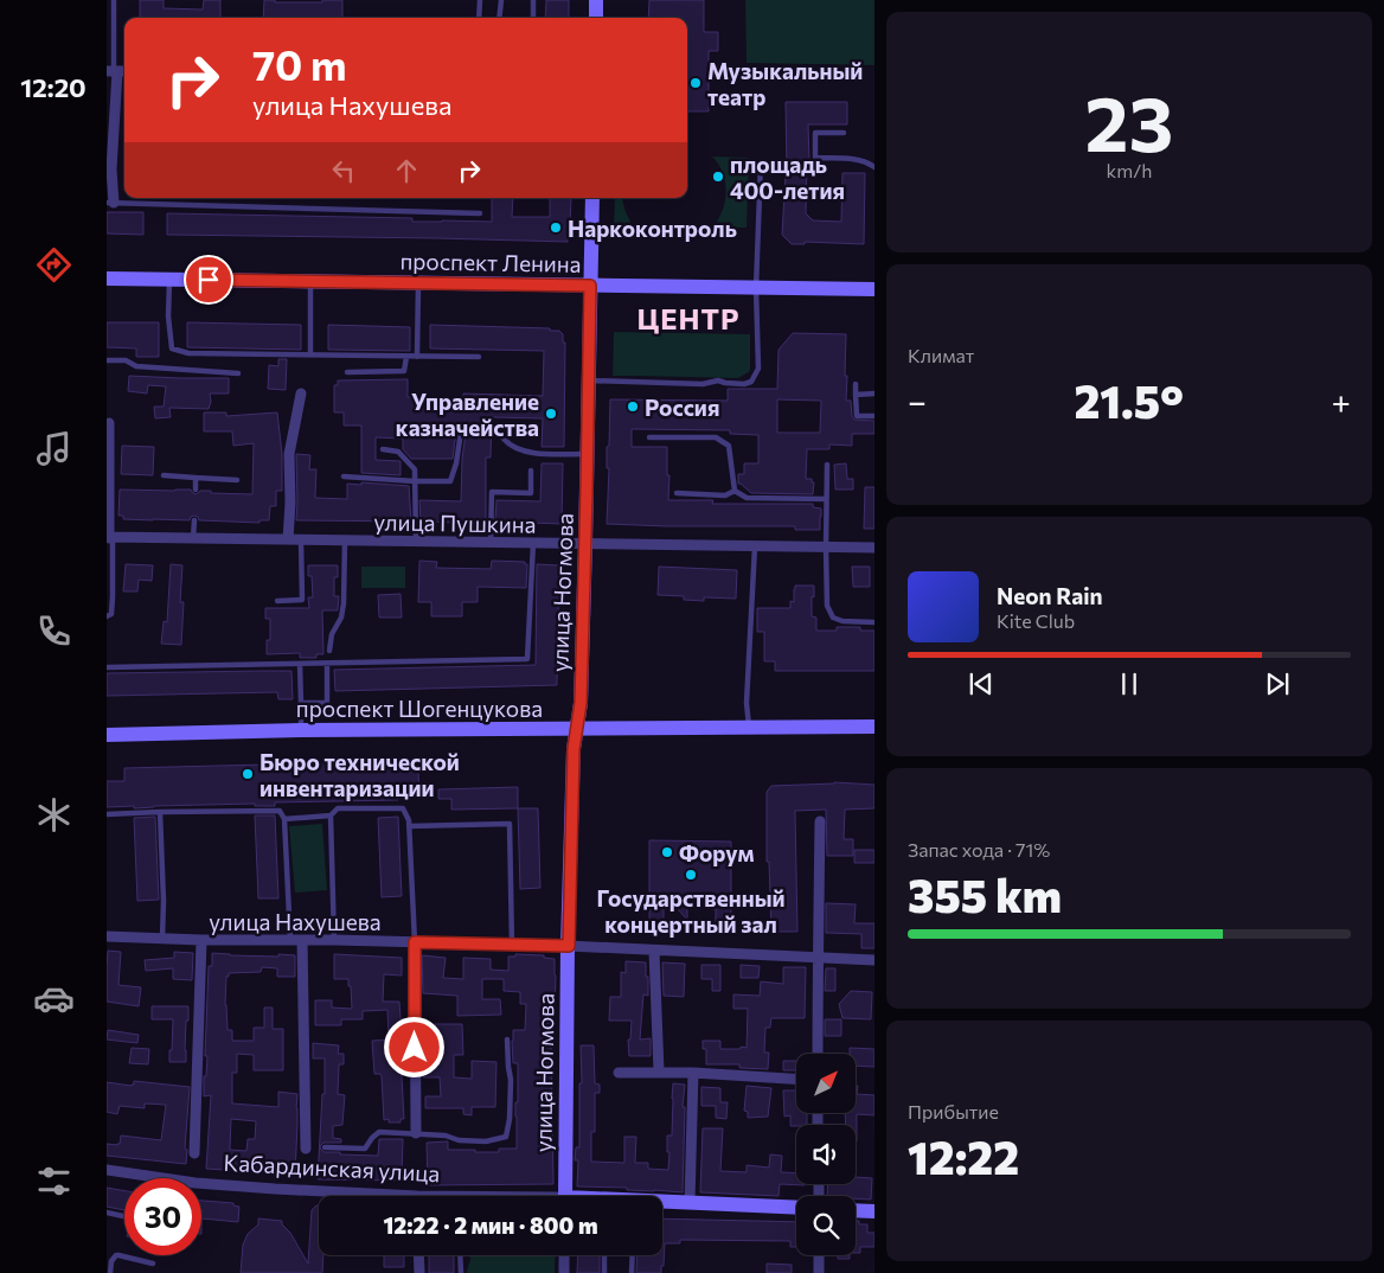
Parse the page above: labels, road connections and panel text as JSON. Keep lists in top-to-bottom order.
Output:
{
  "streets": {
    "main road": [
      "проспект Ленина",
      "улица Ногмова",
      "проспект Шогенцукова",
      "Кабардинская улица"
    ],
    "street": ["улица Пушкина", "улица Нахушева"]
  },
  "crossings": [
    ["проспект Ленина", "улица Ногмова"],
    ["улица Пушкина", "улица Ногмова"],
    ["улица Ногмова", "проспект Шогенцукова"],
    ["улица Ногмова", "улица Нахушева"]
  ],
  "districts": ["ЦЕНТР"],
  "places": [
    "Музыкальный театр",
    "площадь 400-летия",
    "Наркоконтроль",
    "Россия",
    "Управление казначейства",
    "Бюро технической инвентаризации",
    "Форум",
    "Государственный концертный зал"
  ],
  "north": "top right",
  "page": {
    "tabs": "12:20",
    "tile": [
      ["23", "km/h"],
      "Климат",
      ["Запас хода · 71%", "355 km"],
      ["Прибытие", "12:22"]
    ],
    "turn": ["70 m", "улица Нахушева"],
    "heat": ["−", "21.5°", "+"],
    "song": ["Neon Rain", "Kite Club"],
    "limit": "30",
    "trip": "12:22 · 2 мин · 800 m"
  }
}
